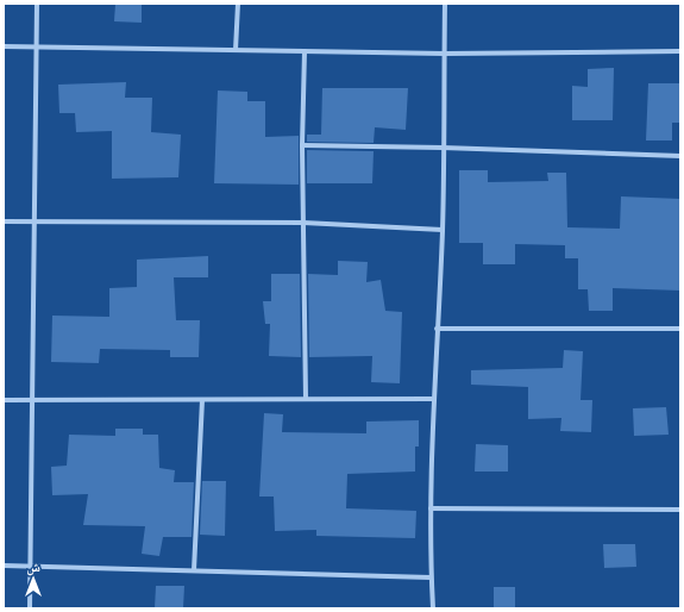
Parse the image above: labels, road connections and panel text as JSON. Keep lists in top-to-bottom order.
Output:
{
  "north": "top"
}
